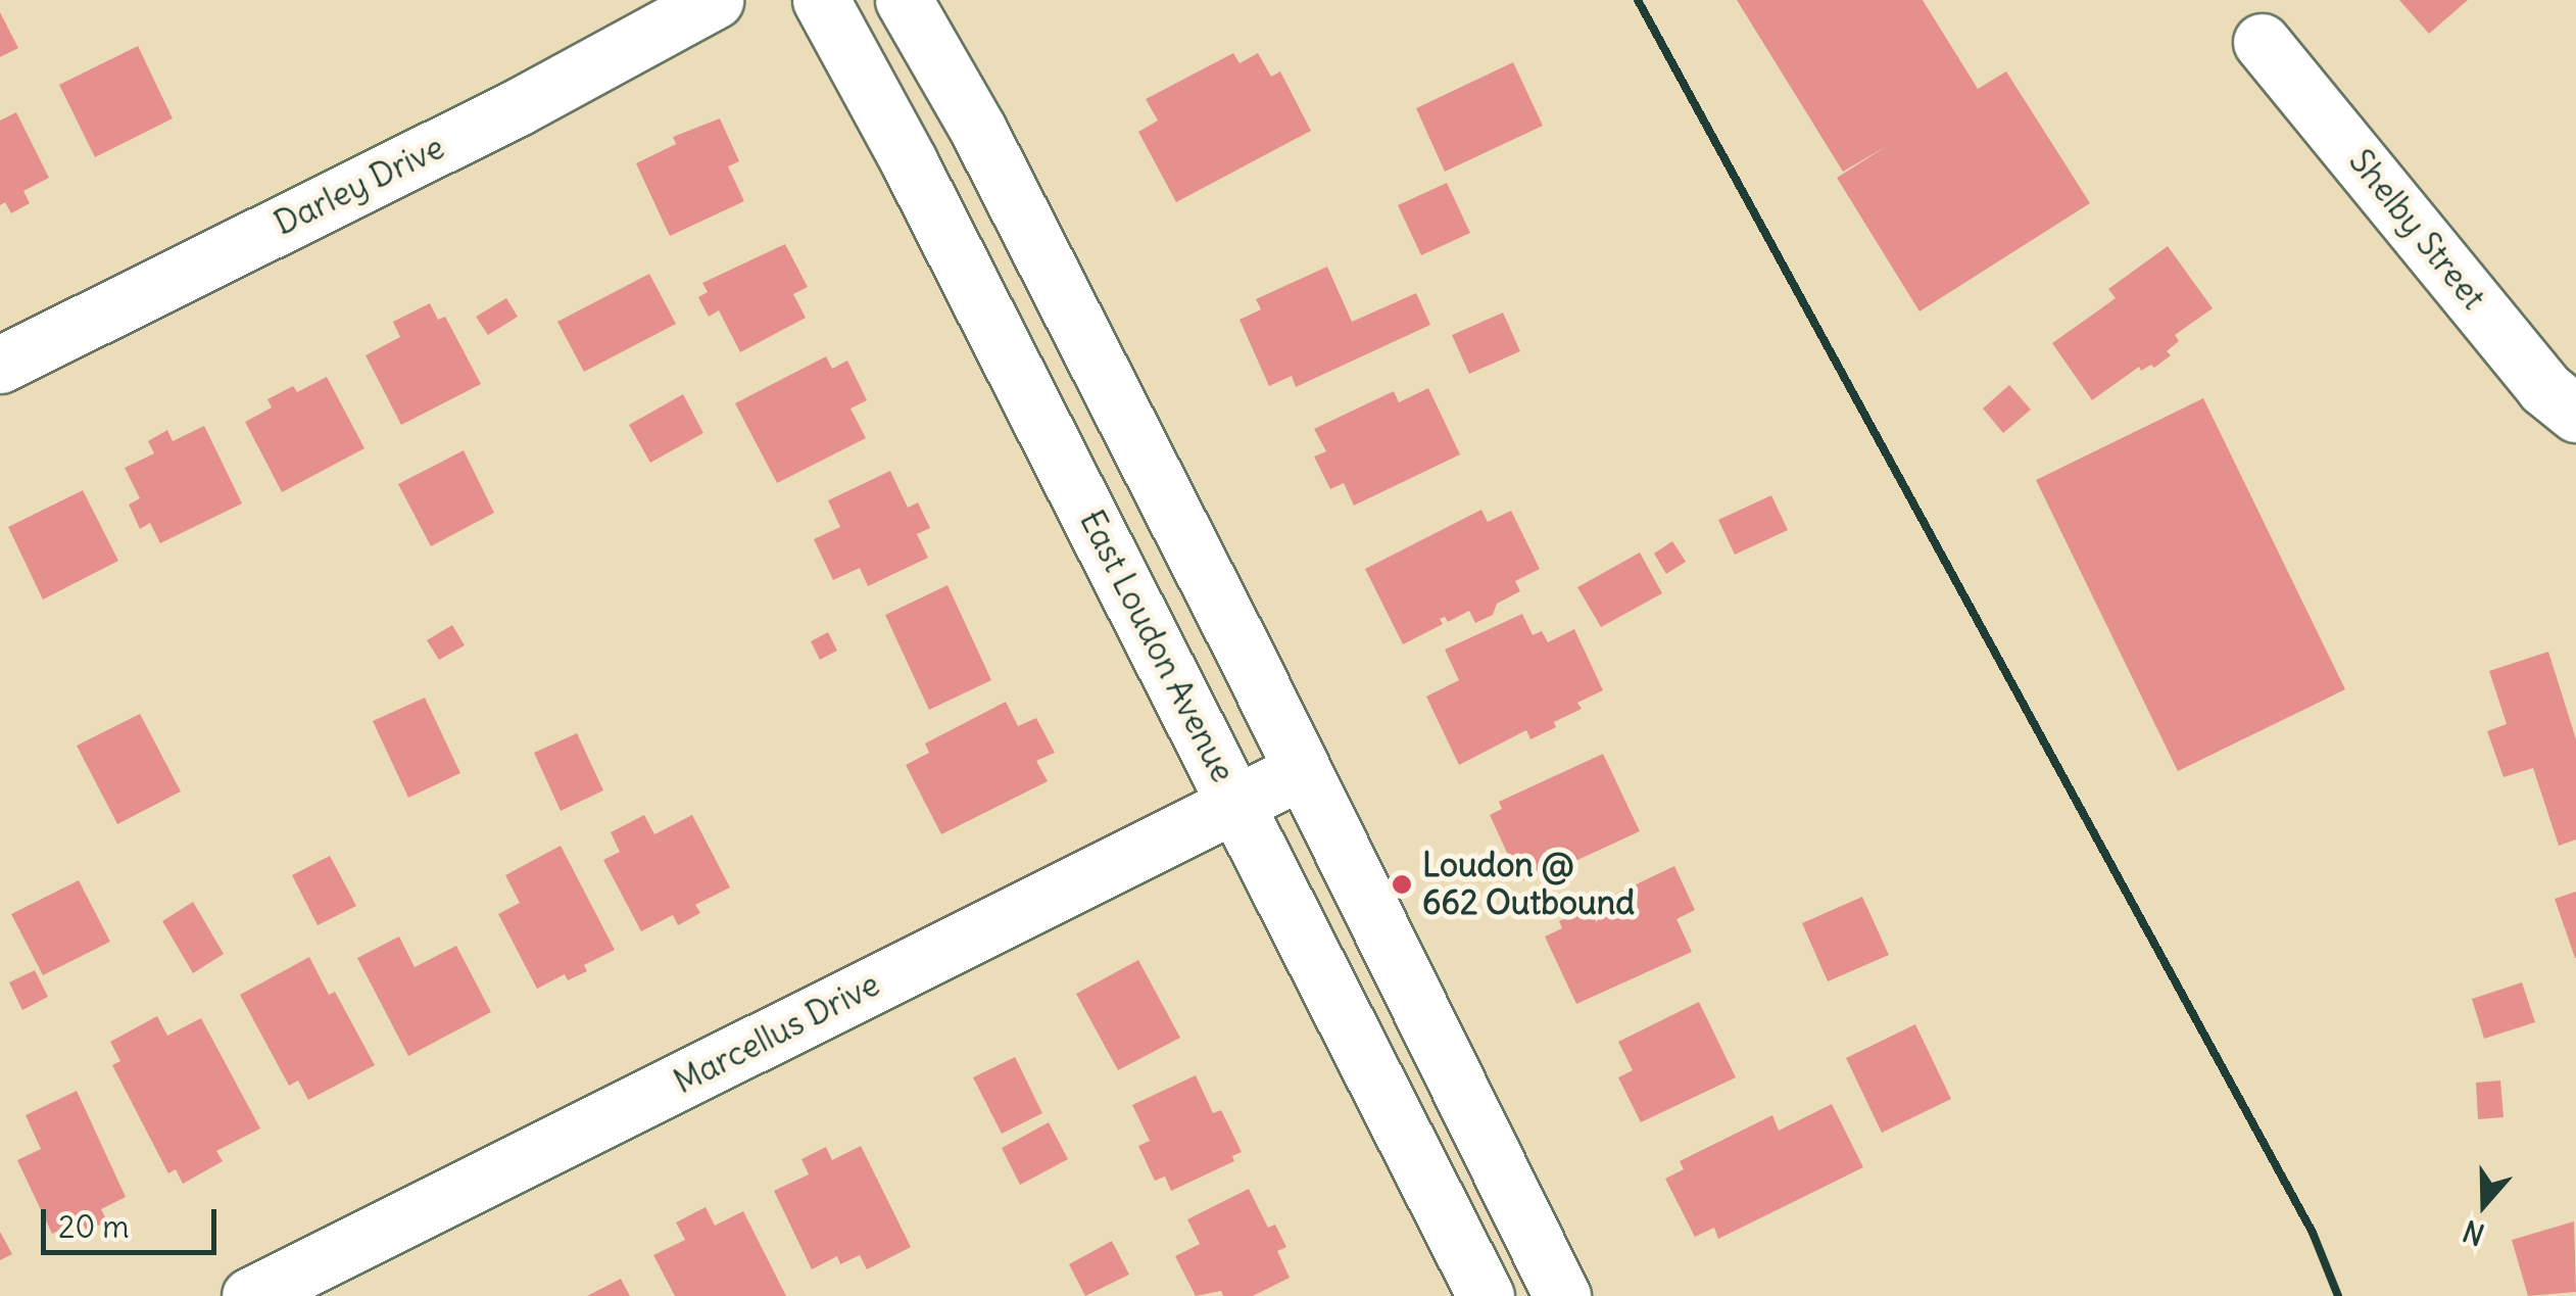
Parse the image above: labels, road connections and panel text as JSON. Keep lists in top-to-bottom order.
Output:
{
  "streets": {
    "main road": [
      "Darley Drive",
      "Shelby Street",
      "East Loudon Avenue",
      "Marcellus Drive"
    ]
  },
  "crossings": [
    ["East Loudon Avenue", "Marcellus Drive"]
  ],
  "places": ["Loudon @ 662 Outbound"],
  "scale_bar": "20 m",
  "north": "bottom"
}
